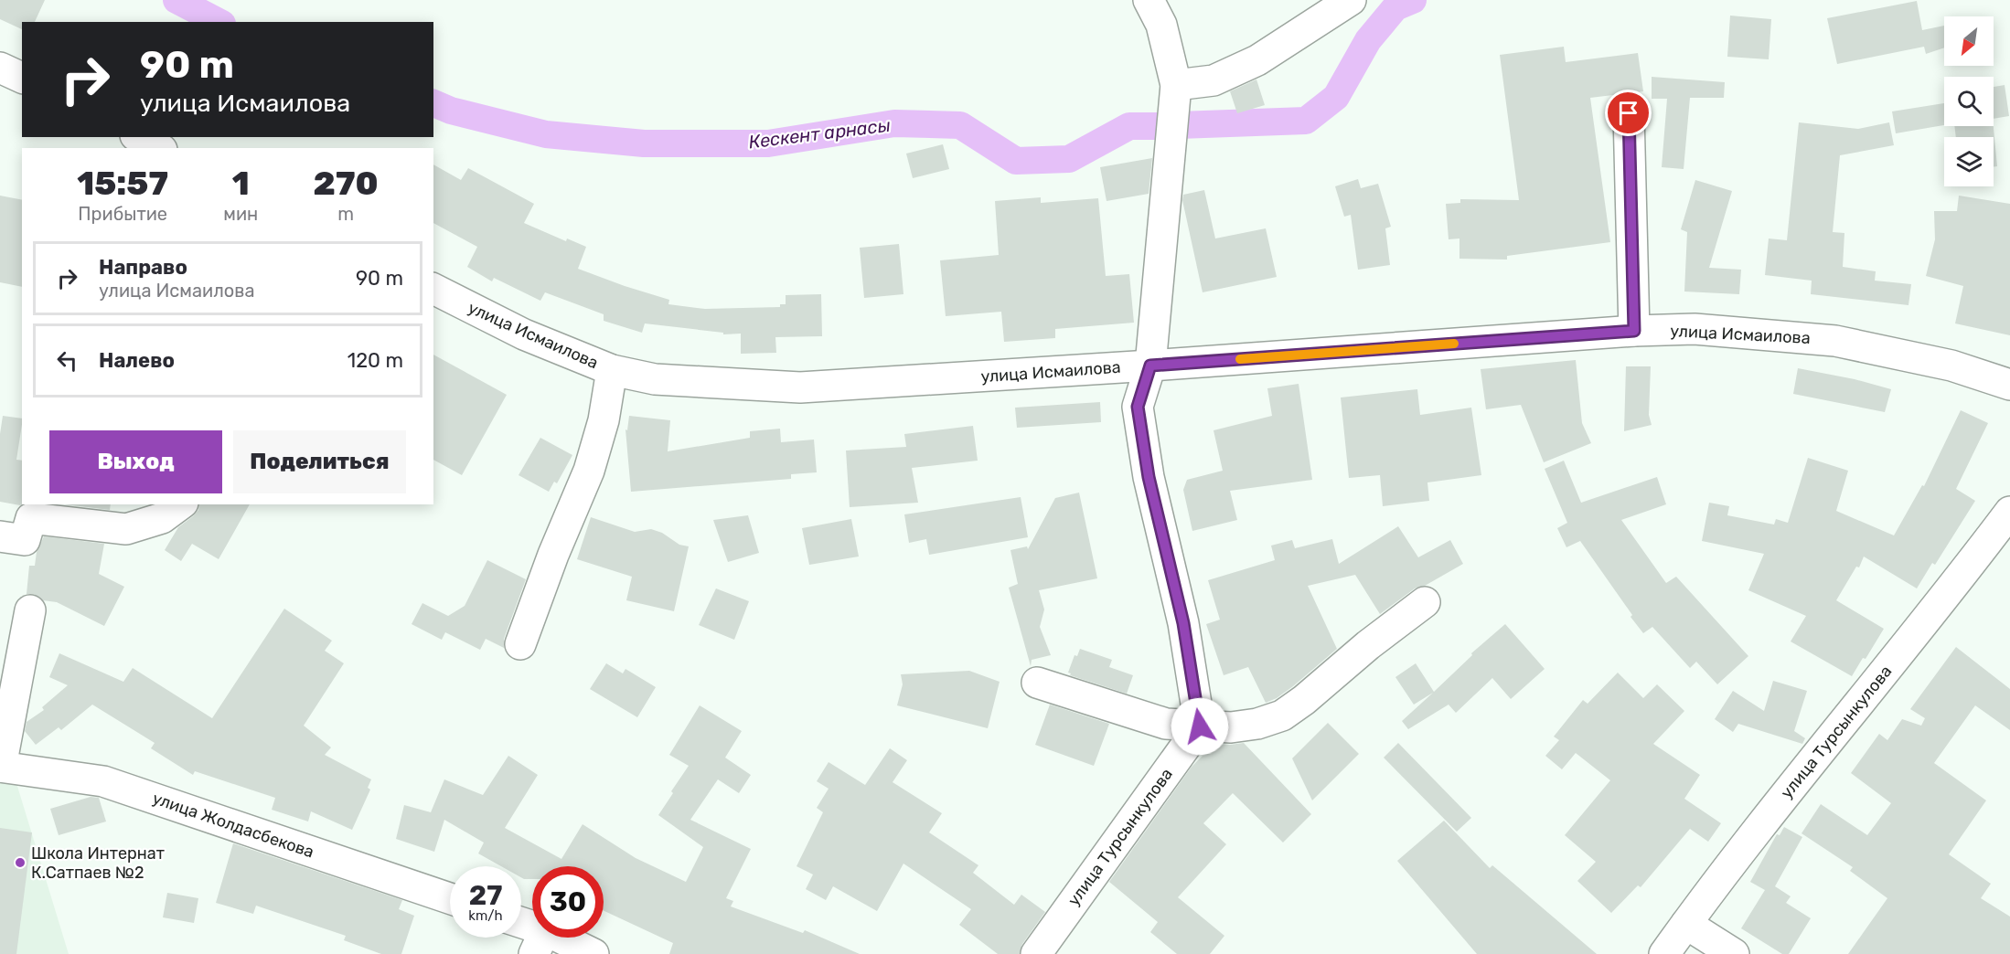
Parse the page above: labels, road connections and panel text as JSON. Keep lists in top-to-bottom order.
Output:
{
  "streets": {
    "street": ["улица Исмаилова", "улица Турсынкулова", "улица Жолдасбекова"]
  },
  "water": ["Кескент арнасы"],
  "places": ["Школа Интернат К.Сатпаев №2"],
  "north": "bottom left",
  "page": {
    "turn": ["90 m", "улица Исмаилова"],
    "eta": [
      "15:57",
      "Прибытие",
      "1",
      "мин",
      "270",
      "m"
    ],
    "list": [
      {
        "name": "Направо",
        "note": "улица Исмаилова",
        "value": "90 m"
      },
      {
        "name": "Налево",
        "value": "120 m"
      }
    ],
    "buttons": ["Выход", "Поделиться"],
    "speed": "27 km/h",
    "limit": "30"
  }
}
